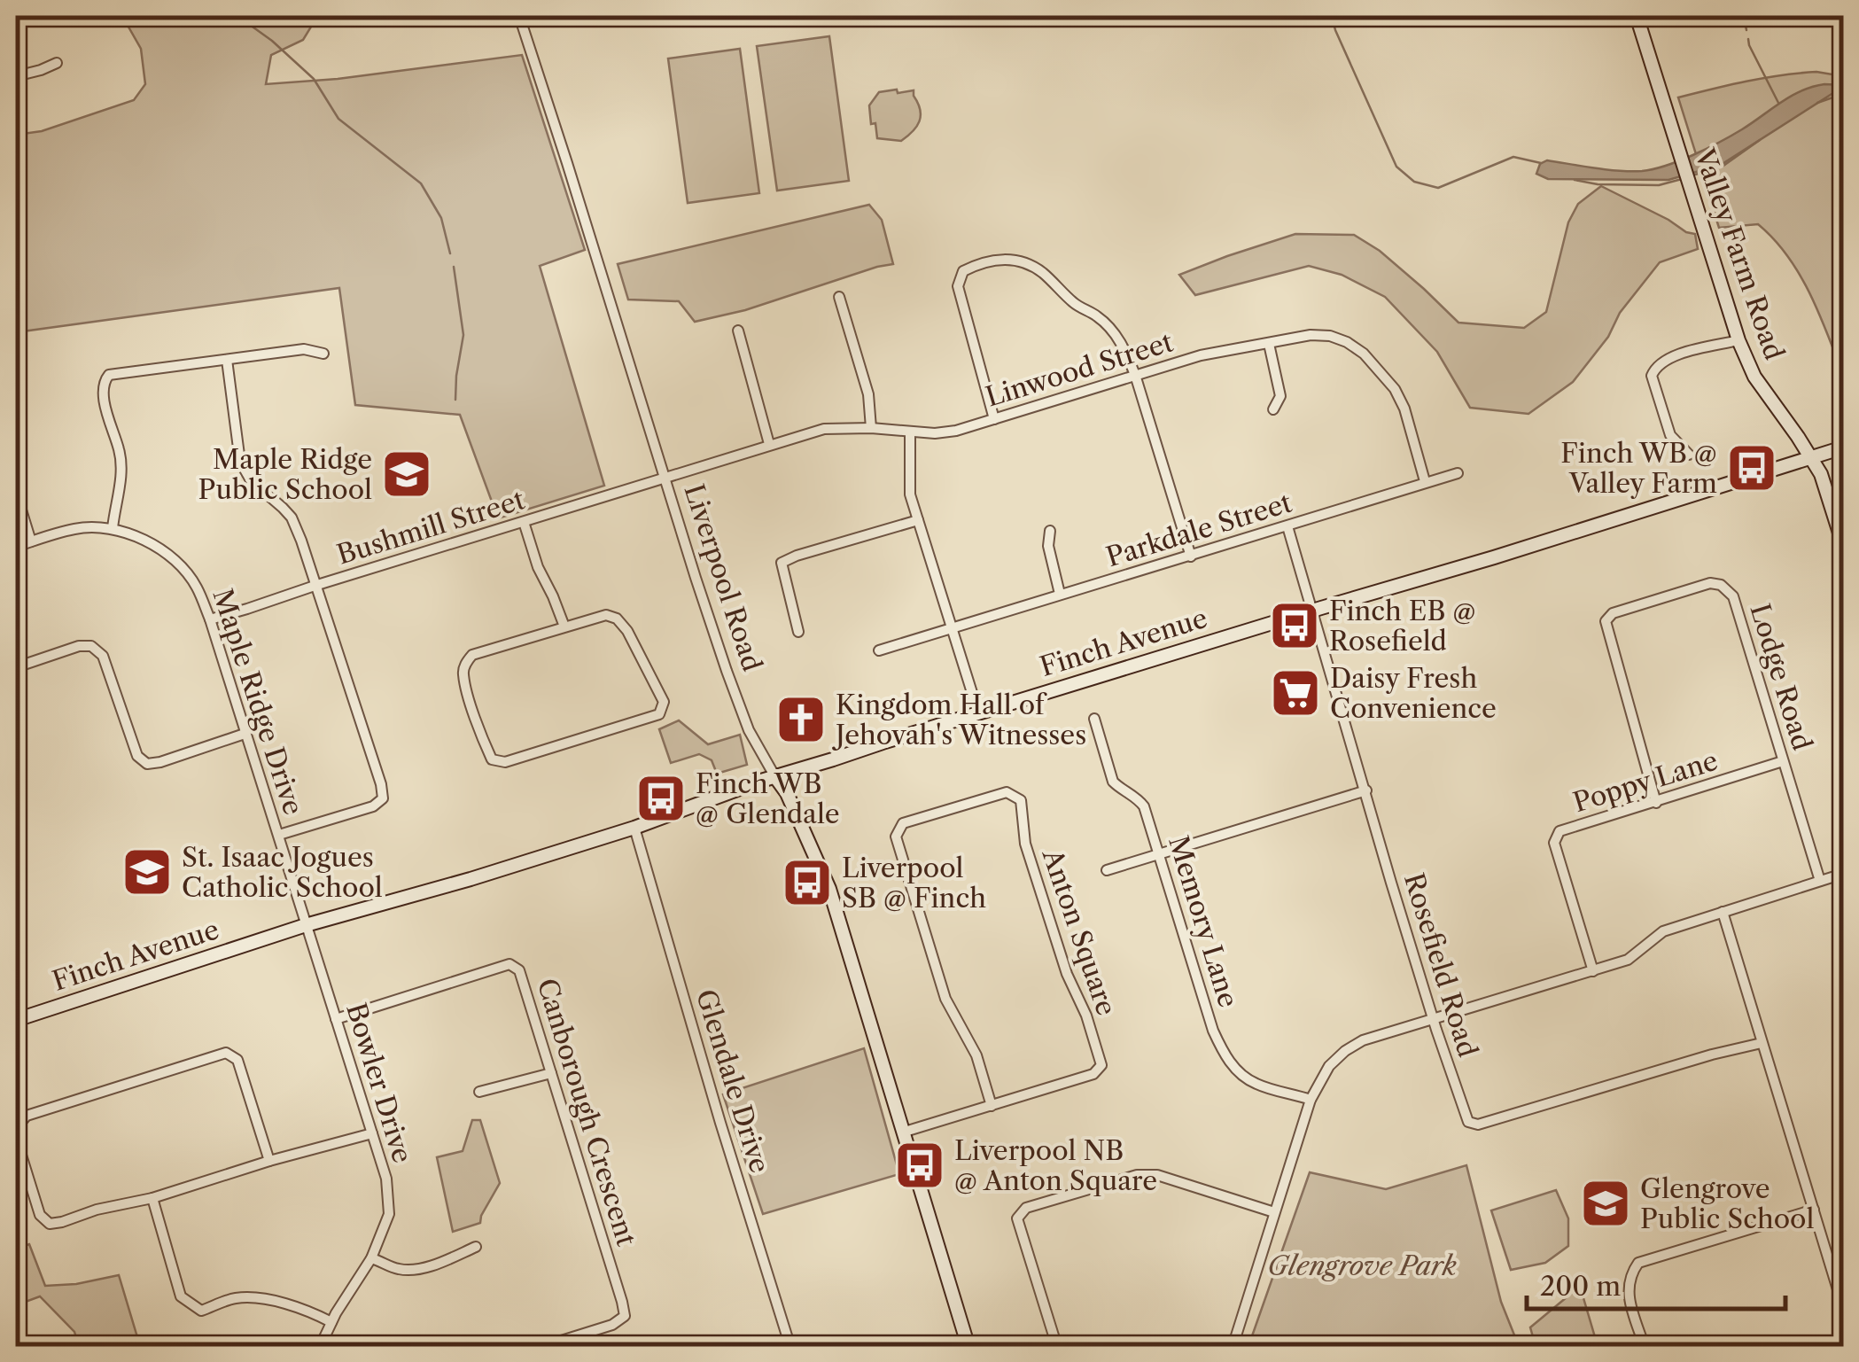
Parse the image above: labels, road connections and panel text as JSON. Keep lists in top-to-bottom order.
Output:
{
  "streets": {
    "main road": ["Valley Farm Road", "Liverpool Road", "Finch Avenue"],
    "street": [
      "Linwood Street",
      "Bushmill Street",
      "Parkdale Street",
      "Lodge Road",
      "Maple Ridge Drive",
      "Poppy Lane",
      "Memory Lane",
      "Anton Square",
      "Rosefield Road",
      "Glendale Drive",
      "Bowler Drive",
      "Canborough Crescent"
    ]
  },
  "crossings": [
    ["Valley Farm Road", "Finch Avenue"],
    ["Linwood Street", "Bushmill Street"],
    ["Linwood Street", "Parkdale Street"],
    ["Linwood Street", "Liverpool Road"],
    ["Bushmill Street", "Liverpool Road"],
    ["Bushmill Street", "Maple Ridge Drive"],
    ["Parkdale Street", "Rosefield Road"],
    ["Liverpool Road", "Finch Avenue"],
    ["Liverpool Road", "Anton Square"],
    ["Finch Avenue", "Maple Ridge Drive"],
    ["Finch Avenue", "Rosefield Road"],
    ["Finch Avenue", "Glendale Drive"],
    ["Finch Avenue", "Bowler Drive"],
    ["Lodge Road", "Poppy Lane"],
    ["Maple Ridge Drive", "Bowler Drive"],
    ["Bowler Drive", "Canborough Crescent"]
  ],
  "parks": ["Glengrove Park"],
  "places": {
    "bus stop": [
      "Finch WB @ Valley Farm",
      "Finch EB @ Rosefield",
      "Finch WB @ Glendale",
      "Liverpool SB @ Finch",
      "Liverpool NB @ Anton Square"
    ],
    "school or university": ["Maple Ridge Public School", "St. Isaac Jogues Catholic School", "Glengrove Public School"],
    "supermarket": ["Daisy Fresh Convenience"],
    "church": ["Kingdom Hall of Jehovah's Witnesses"]
  },
  "scale_bar": "200 m"
}
